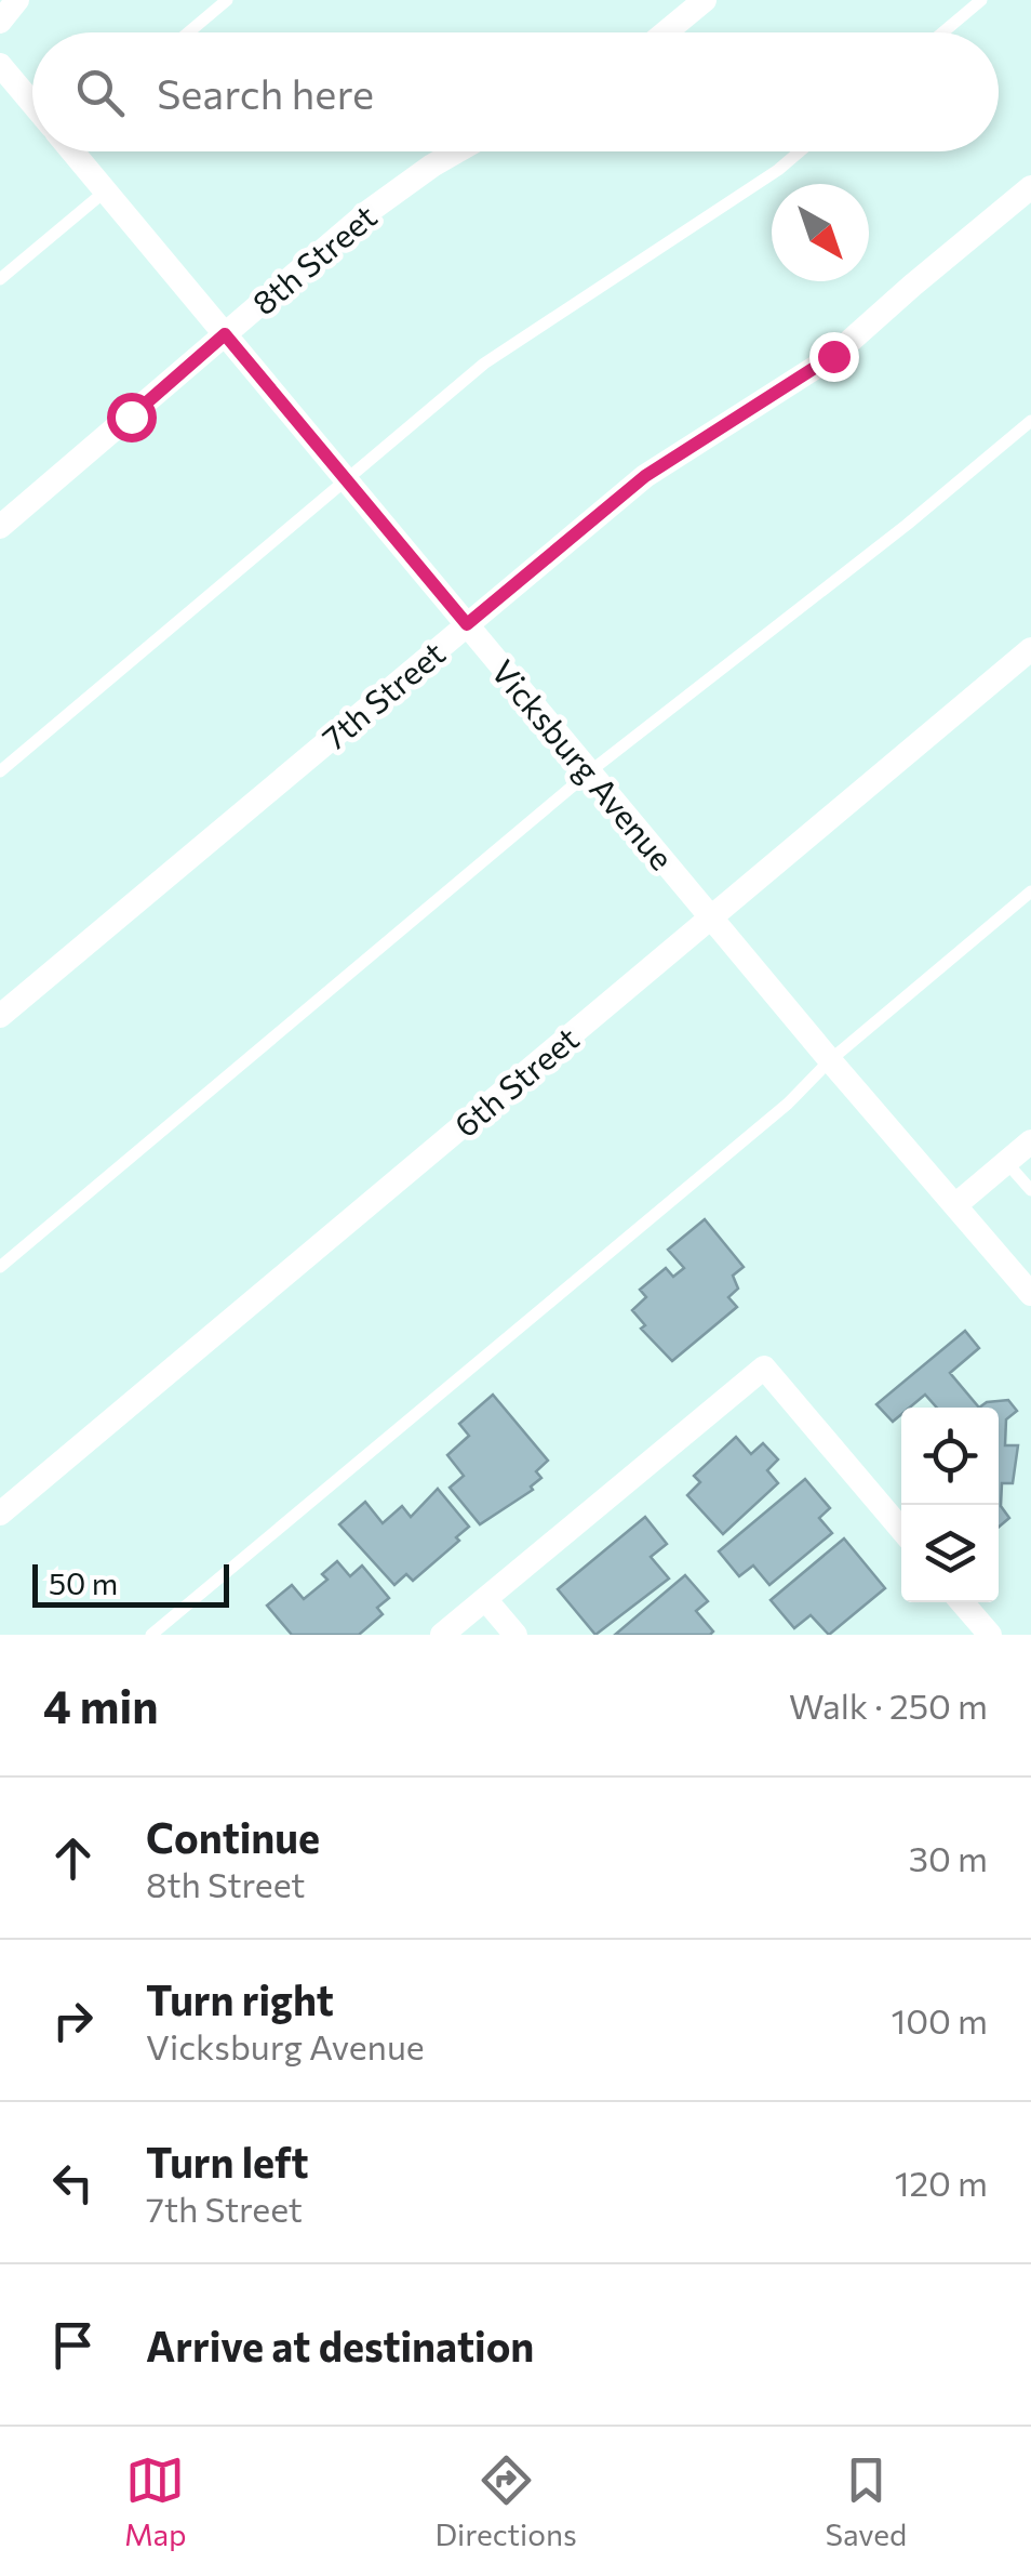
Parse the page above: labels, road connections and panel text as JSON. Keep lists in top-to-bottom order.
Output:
{
  "streets": {
    "street": [
      "8th Street",
      "7th Street",
      "Vicksburg Avenue",
      "6th Street"
    ]
  },
  "crossings": [
    ["8th Street", "Vicksburg Avenue"],
    ["7th Street", "Vicksburg Avenue"],
    ["Vicksburg Avenue", "6th Street"]
  ],
  "scale_bar": "50 m",
  "north": "bottom right",
  "page": {
    "search": "Search here",
    "scale": "50 m",
    "heading": ["4 min", "Walk · 250 m"],
    "list": [
      ["Continue", "8th Street", "30 m"],
      ["Turn right", "Vicksburg Avenue", "100 m"],
      ["Turn left", "7th Street", "120 m"],
      "Arrive at destination"
    ],
    "nav": ["Map", "Directions", "Saved"]
  }
}
